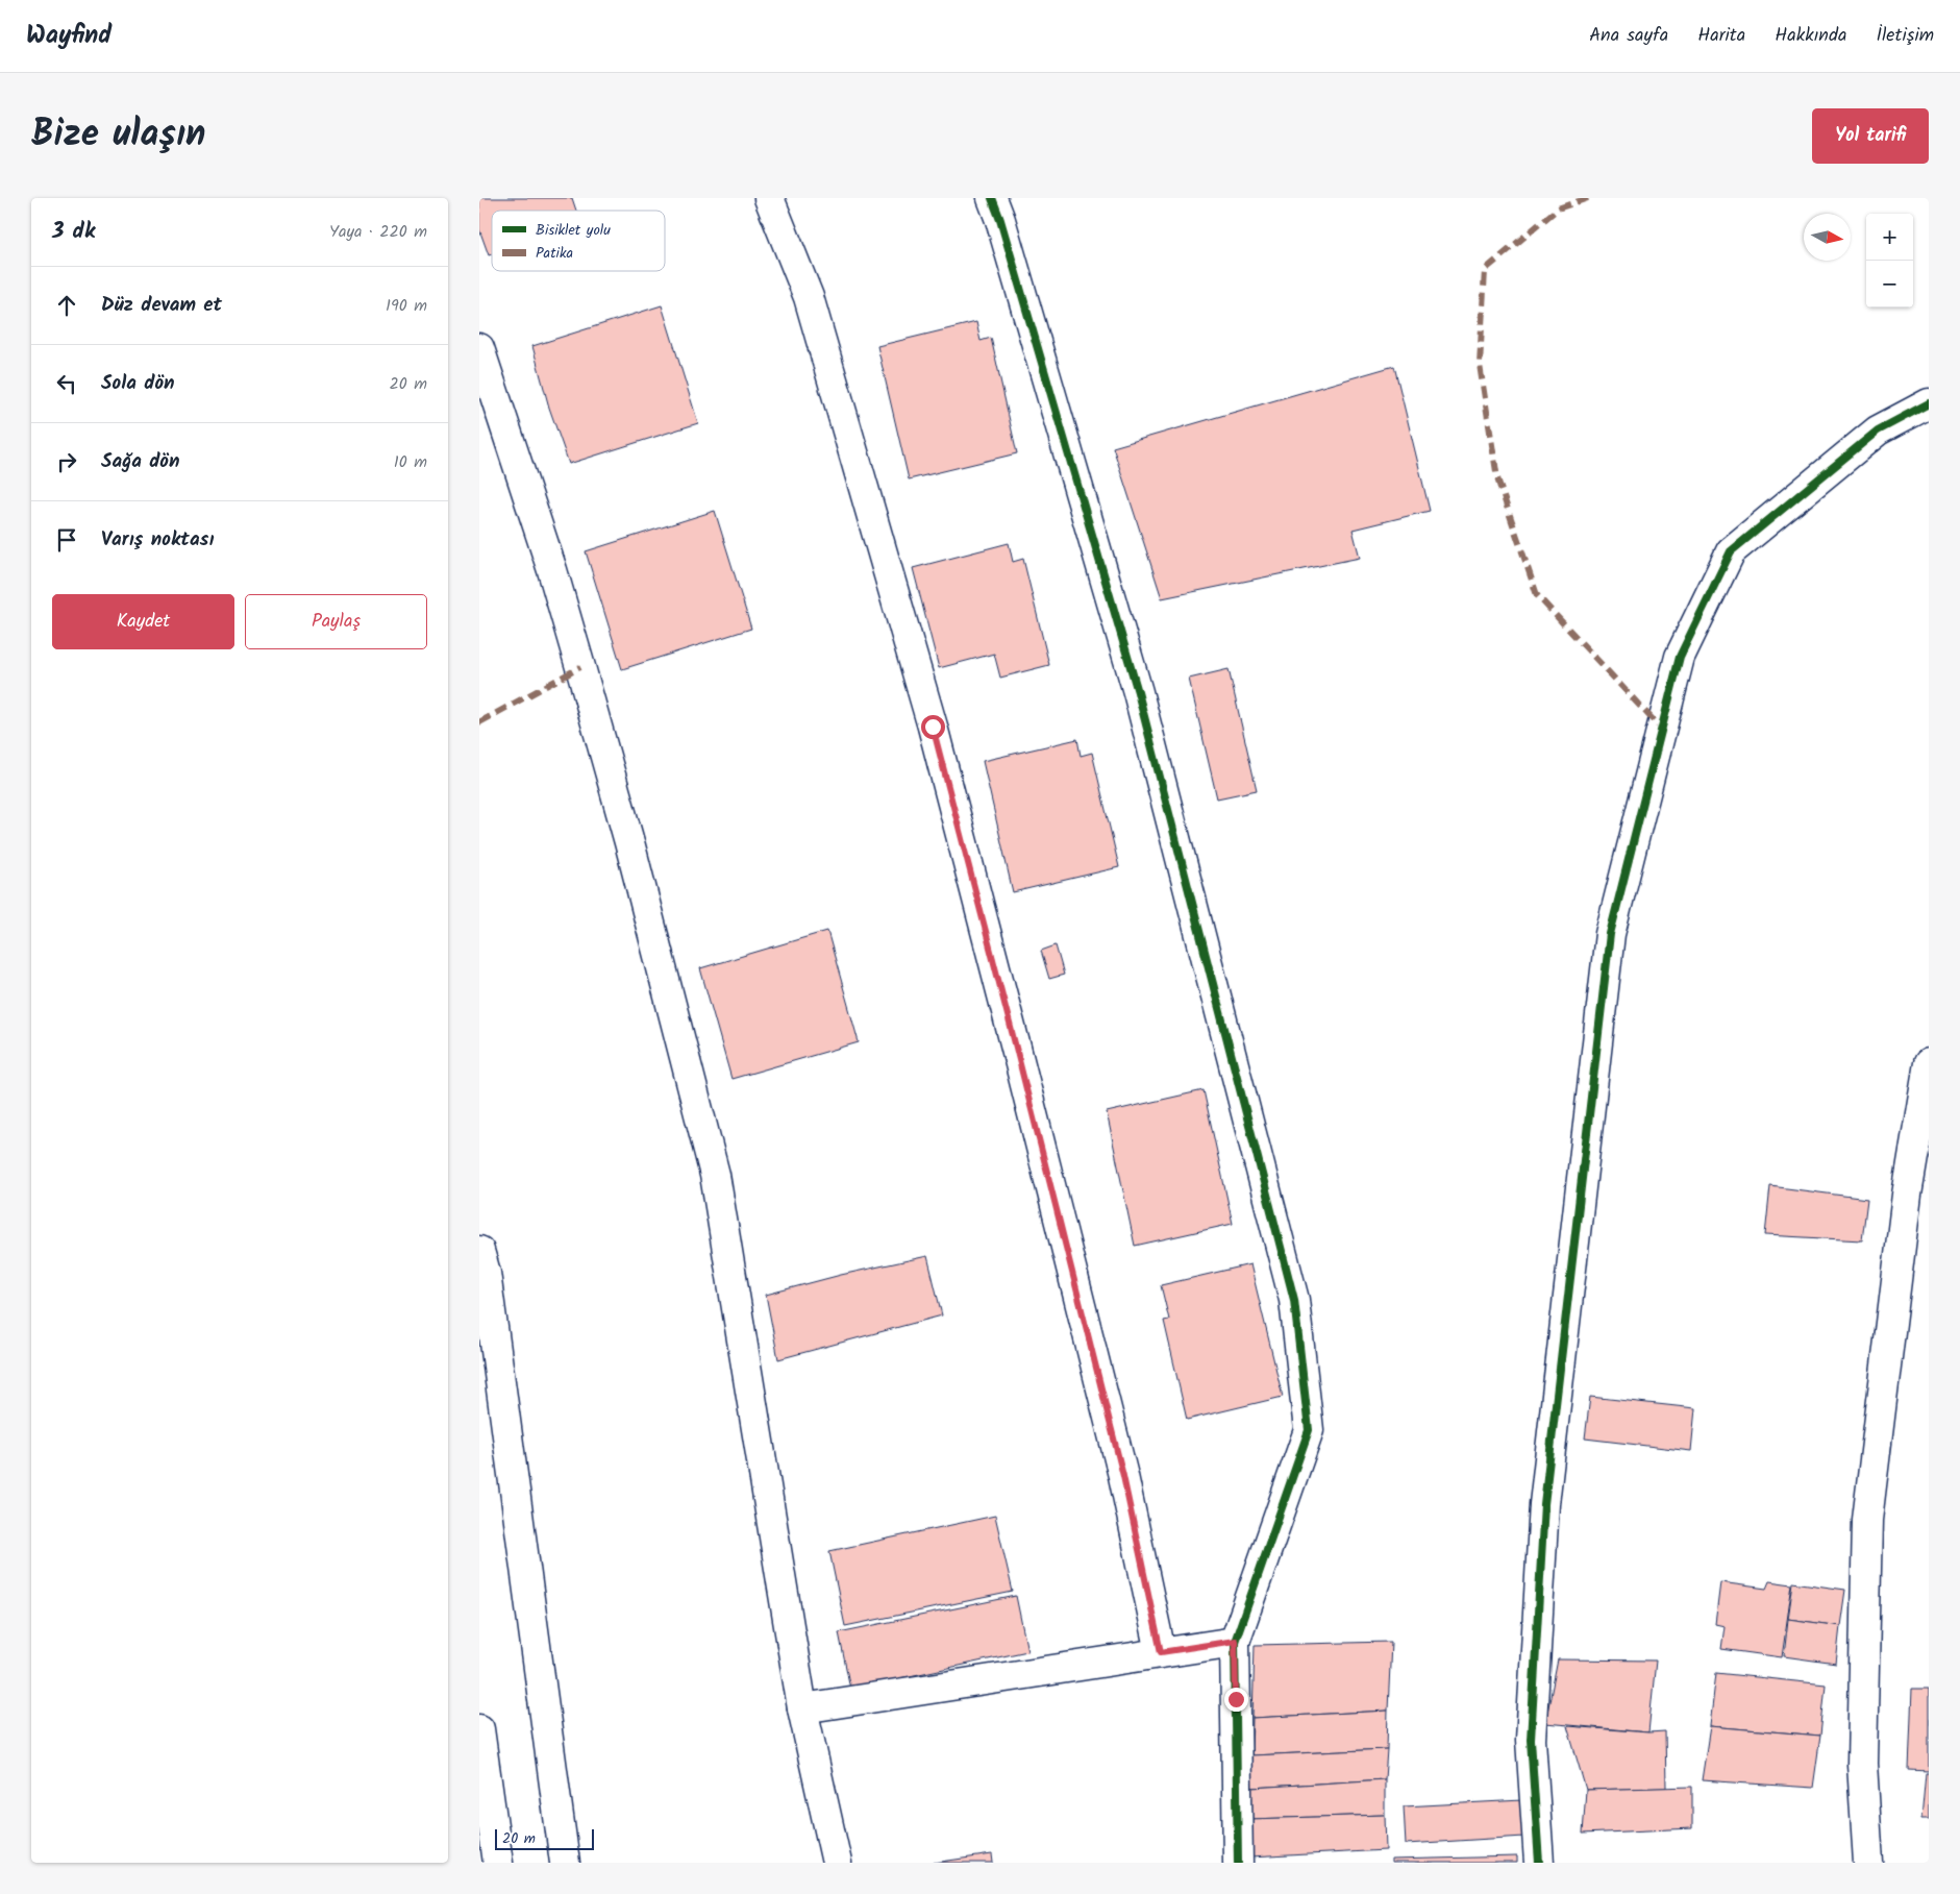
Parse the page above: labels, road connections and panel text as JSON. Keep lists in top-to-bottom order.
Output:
{
  "legend": ["Bisiklet yolu", "Patika"],
  "scale_bar": "20 m",
  "north": "right",
  "page": {
    "header": "Wayfind",
    "nav": [
      "Ana sayfa",
      "Harita",
      "Hakkında",
      "İletişim"
    ],
    "title": "Bize ulaşın",
    "buttons": [
      "Yol tarifi",
      ["Kaydet", "Paylaş"]
    ],
    "heading": ["3 dk", "Yaya · 220 m"],
    "map_buttons": ["+", "−"],
    "list": [
      ["Düz devam et", "190 m"],
      ["Sola dön", "20 m"],
      ["Sağa dön", "10 m"],
      "Varış noktası"
    ],
    "scale": "20 m"
  }
}
